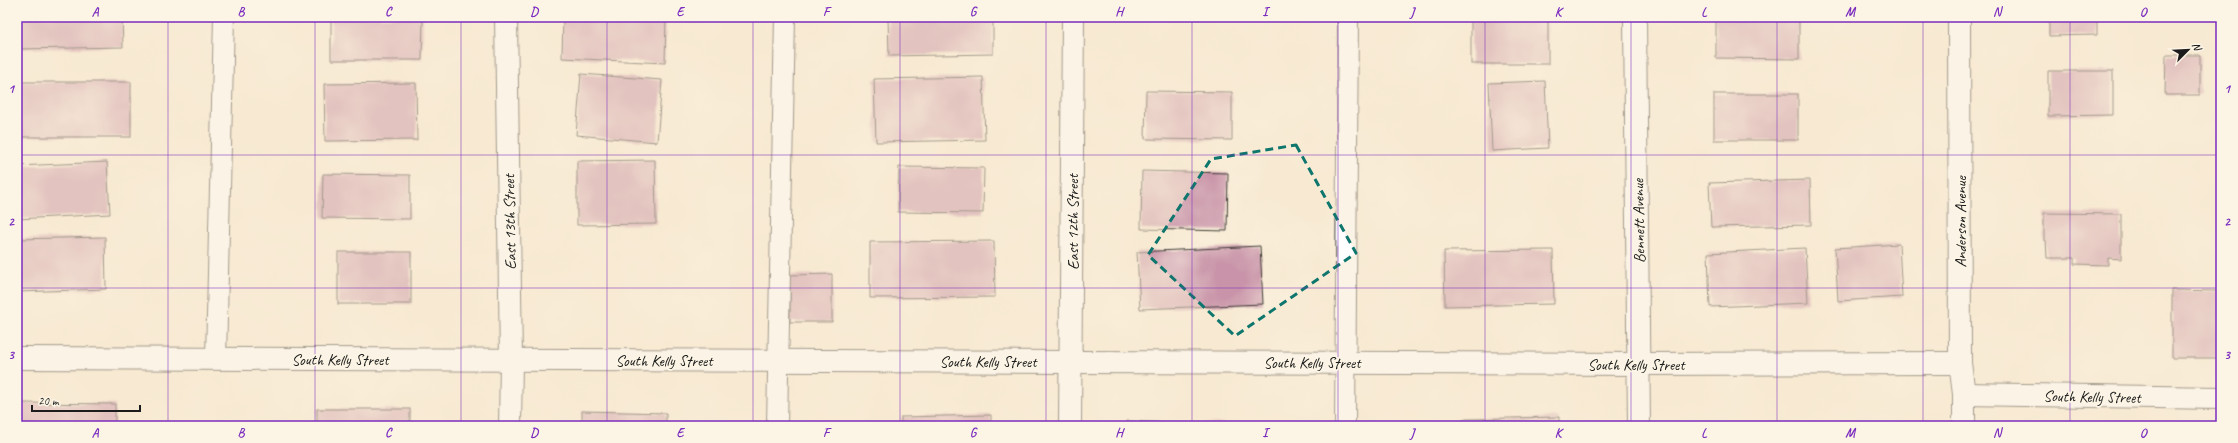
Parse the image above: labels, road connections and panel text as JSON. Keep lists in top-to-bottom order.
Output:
{
  "streets": {
    "street": [
      "Bennett Avenue",
      "East 13th Street",
      "East 12th Street",
      "Anderson Avenue",
      "South Kelly Street"
    ]
  },
  "crossings": [
    ["Bennett Avenue", "South Kelly Street"],
    ["East 13th Street", "South Kelly Street"],
    ["East 12th Street", "South Kelly Street"],
    ["Anderson Avenue", "South Kelly Street"]
  ],
  "scale_bar": "20 m",
  "north": "top right",
  "grid": {
    "columns": [
      "A",
      "B",
      "C",
      "D",
      "E",
      "F",
      "G",
      "H",
      "I",
      "J",
      "K",
      "L",
      "M",
      "N",
      "O"
    ],
    "rows": ["1", "2", "3"]
  }
}
